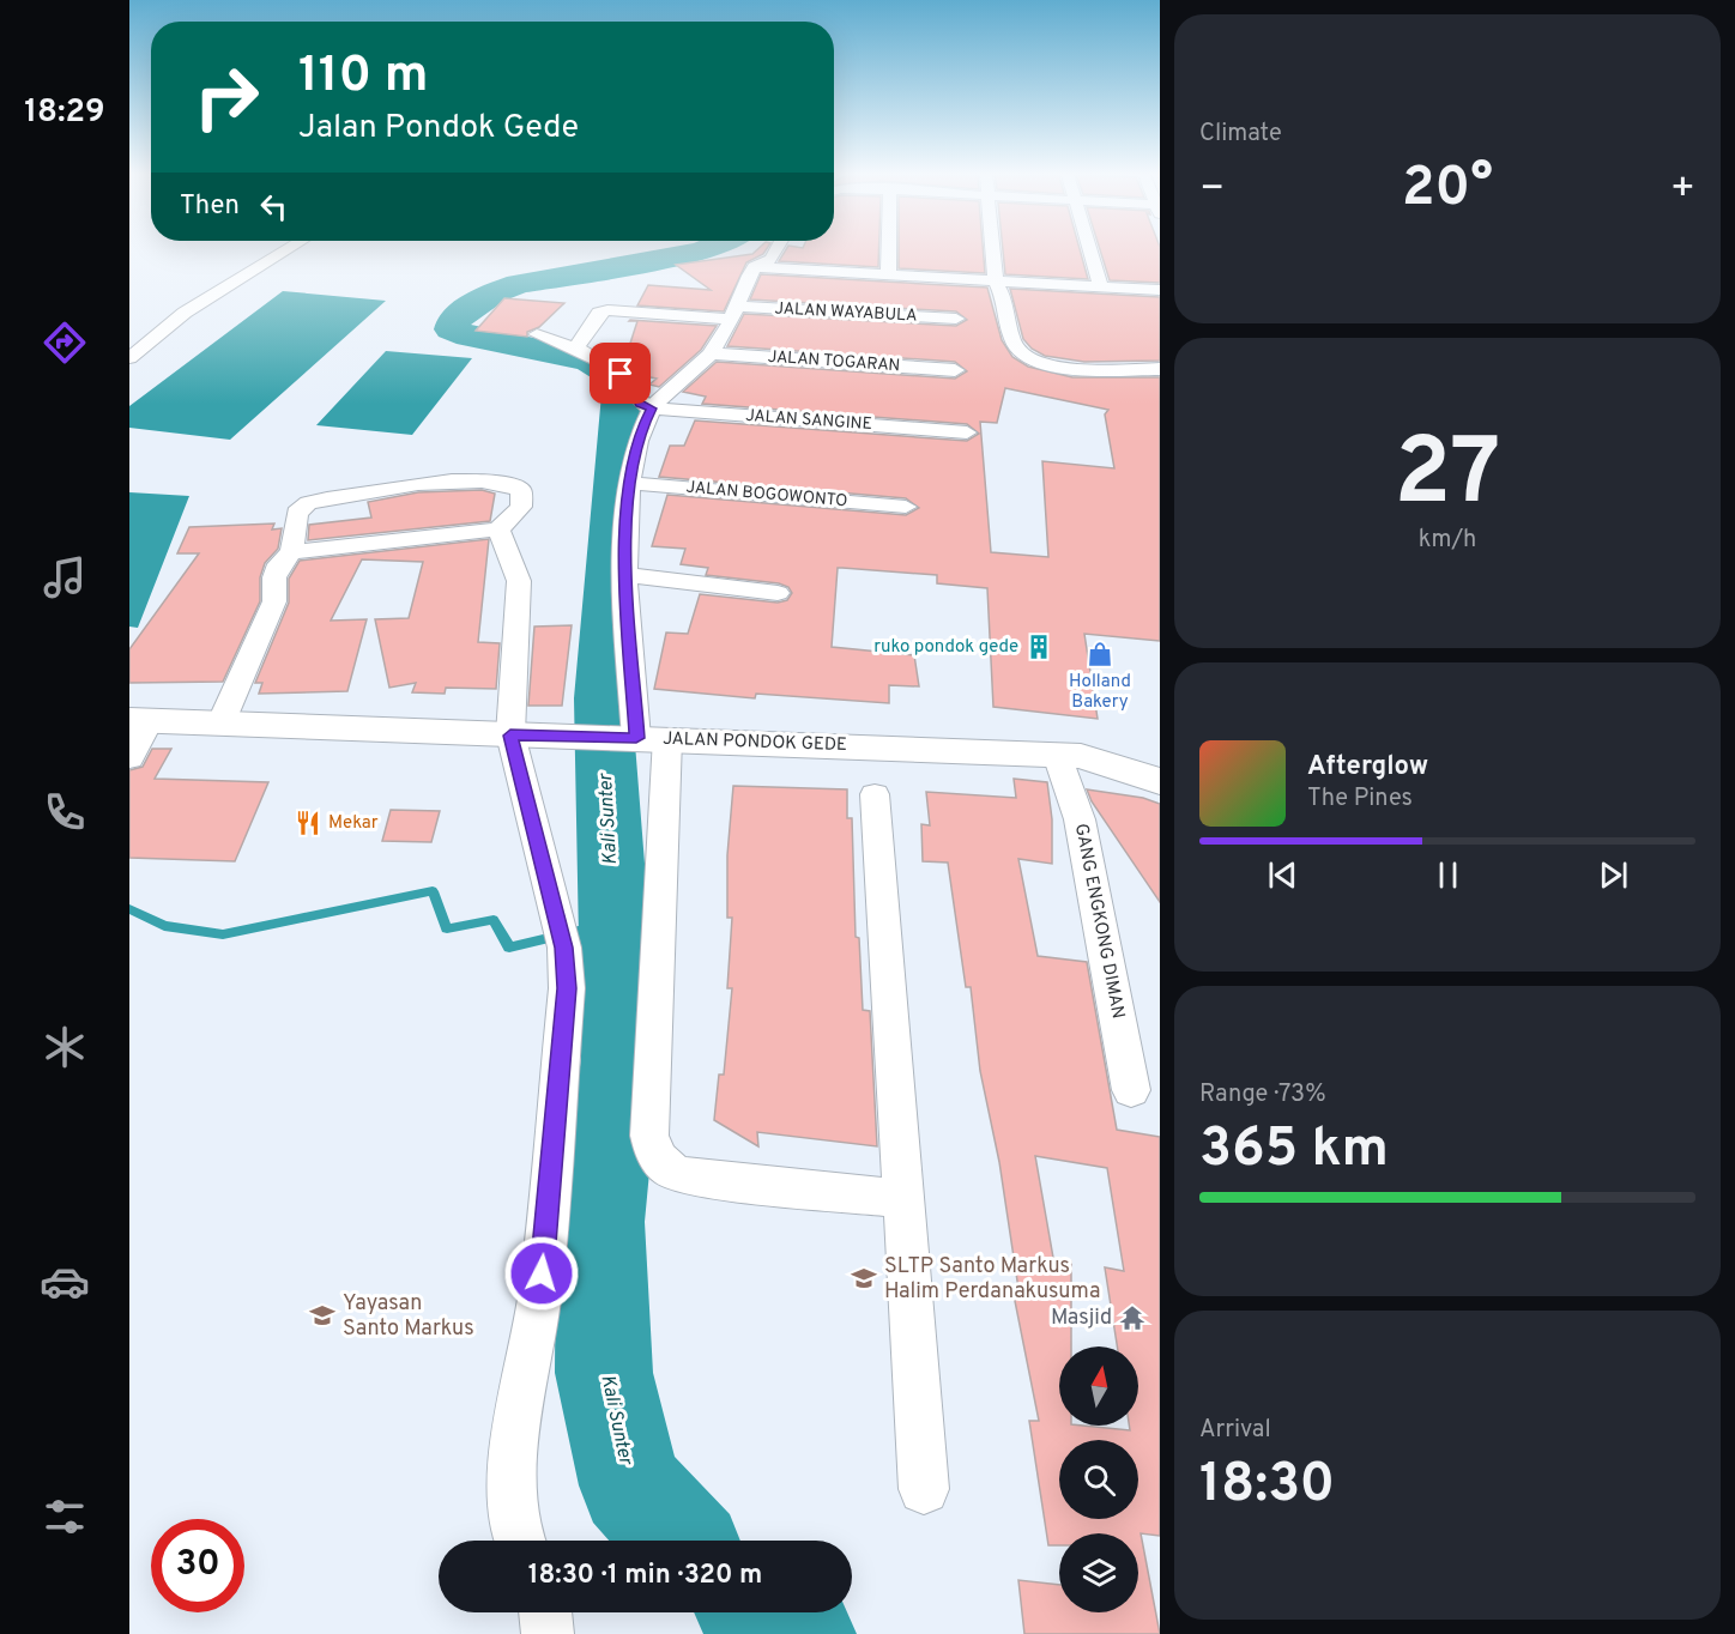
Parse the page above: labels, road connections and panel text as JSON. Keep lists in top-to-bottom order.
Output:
{
  "streets": {
    "main road": ["JALAN PONDOK GEDE"],
    "street": [
      "JALAN WAYABULA",
      "JALAN TOGARAN",
      "JALAN SANGINE",
      "JALAN BOGOWONTO",
      "GANG ENGKONG DIMAN"
    ]
  },
  "crossings": [
    ["JALAN PONDOK GEDE", "GANG ENGKONG DIMAN"]
  ],
  "water": ["Kali Sunter"],
  "places": {
    "building": ["ruko pondok gede"],
    "shop": ["Holland Bakery"],
    "restaurant": ["Mekar"],
    "school or university": ["SLTP Santo Markus Halim Perdanakusuma", "Yayasan Santo Markus"],
    "temple": ["Masjid"]
  },
  "north": "top",
  "page": {
    "tabs": "18:29",
    "tile": [
      "Climate",
      ["27", "km/h"],
      ["Range · 73%", "365 km"],
      ["Arrival", "18:30"]
    ],
    "turn": ["110 m", "Jalan Pondok Gede"],
    "heat": ["−", "20°", "+"],
    "then": "Then",
    "song": ["Afterglow", "The Pines"],
    "limit": "30",
    "trip": "18:30 · 1 min · 320 m"
  }
}
